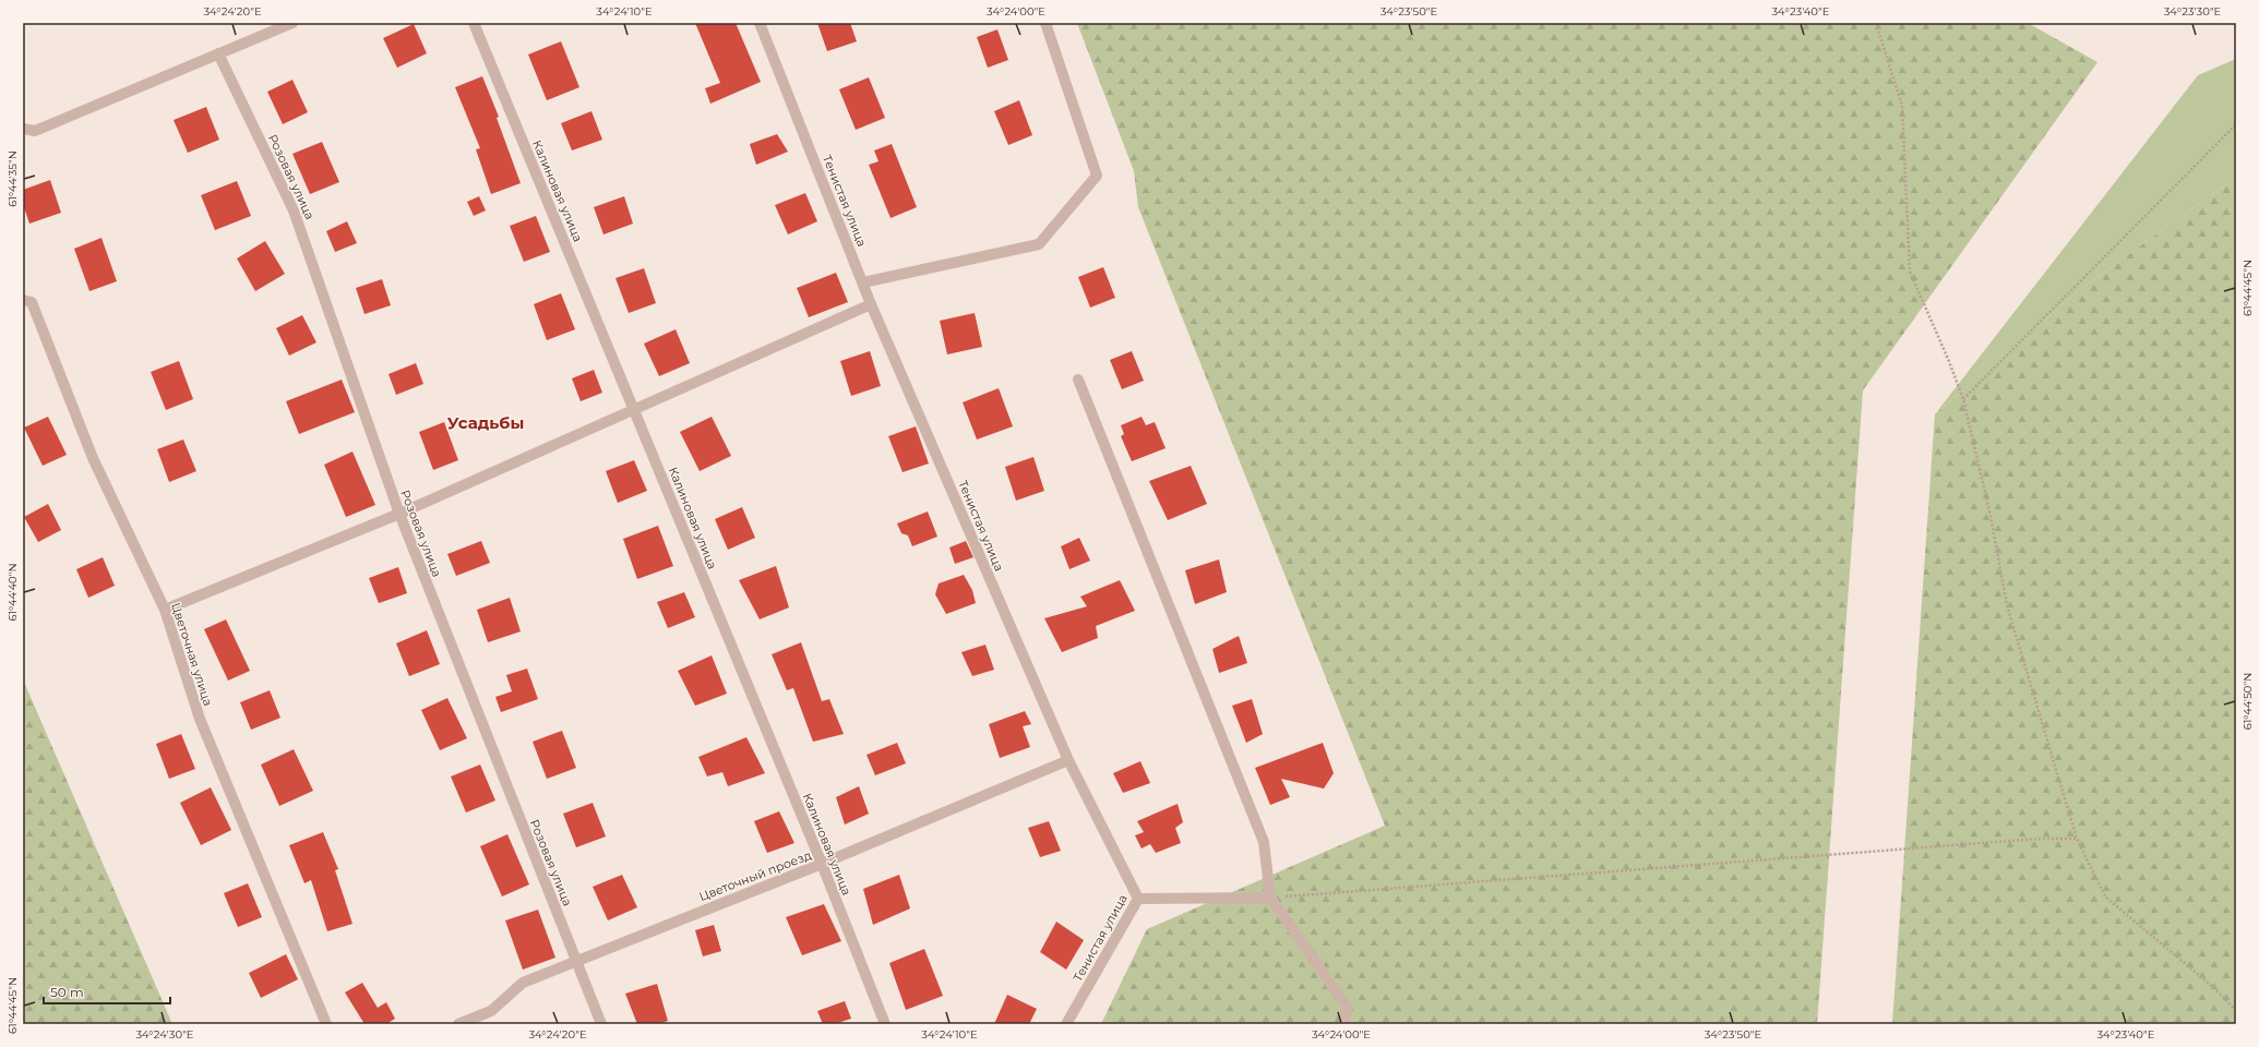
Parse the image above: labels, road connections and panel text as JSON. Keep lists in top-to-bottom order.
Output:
{
  "streets": {
    "street": [
      "Розовая улица",
      "Калиновая улица",
      "Тенистая улица",
      "Цветочная улица",
      "Цветочный проезд"
    ]
  },
  "crossings": [
    ["Розовая улица", "Цветочный проезд"],
    ["Калиновая улица", "Цветочный проезд"],
    ["Тенистая улица", "Цветочный проезд"]
  ],
  "districts": ["Усадьбы"],
  "scale_bar": "50 m",
  "coordinates": [
    "34°24'20\"E",
    "34°24'10\"E",
    "34°24'00\"E",
    "34°23'50\"E",
    "34°23'40\"E",
    "34°23'30\"E",
    "61°44'35\"N",
    "61°44'45\"N",
    "61°44'40\"N",
    "61°44'50\"N",
    "34°24'30\"E"
  ]
}
